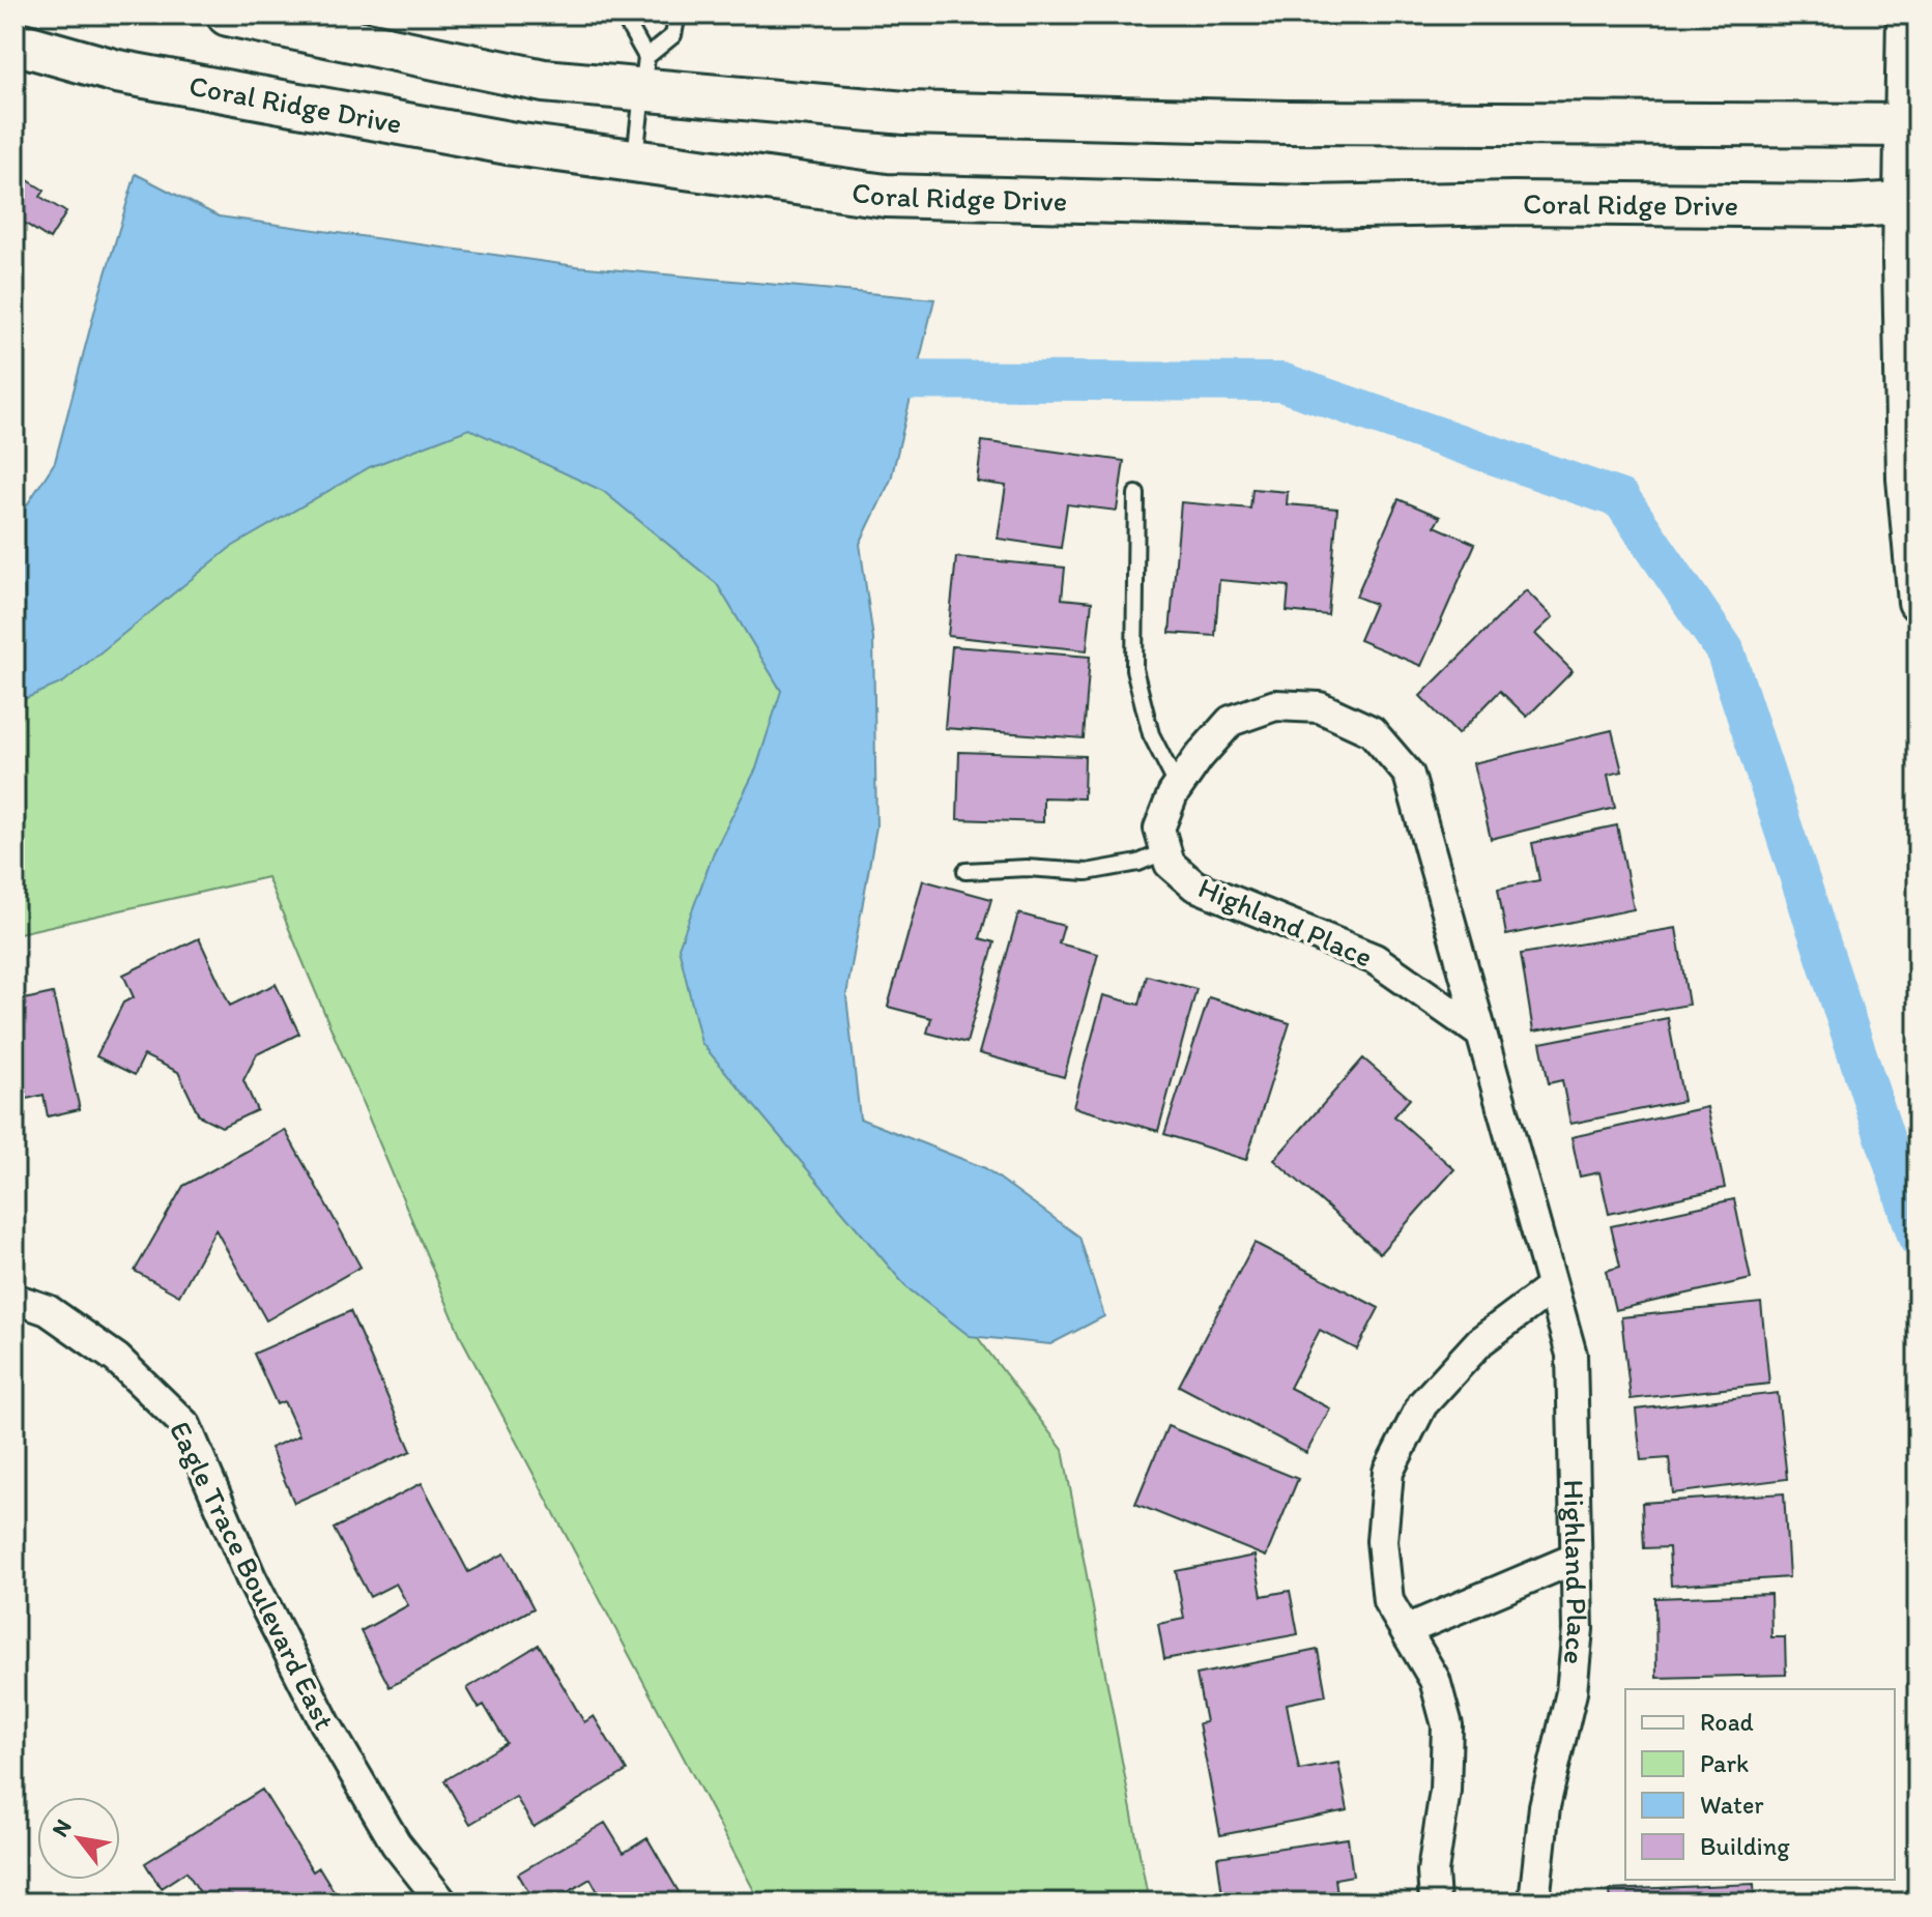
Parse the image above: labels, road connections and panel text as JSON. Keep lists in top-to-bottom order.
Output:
{
  "streets": {
    "main road": ["Coral Ridge Drive"],
    "street": ["Highland Place", "Eagle Trace Boulevard East"]
  },
  "legend": [
    "Road",
    "Park",
    "Water",
    "Building"
  ],
  "north": "top left"
}
